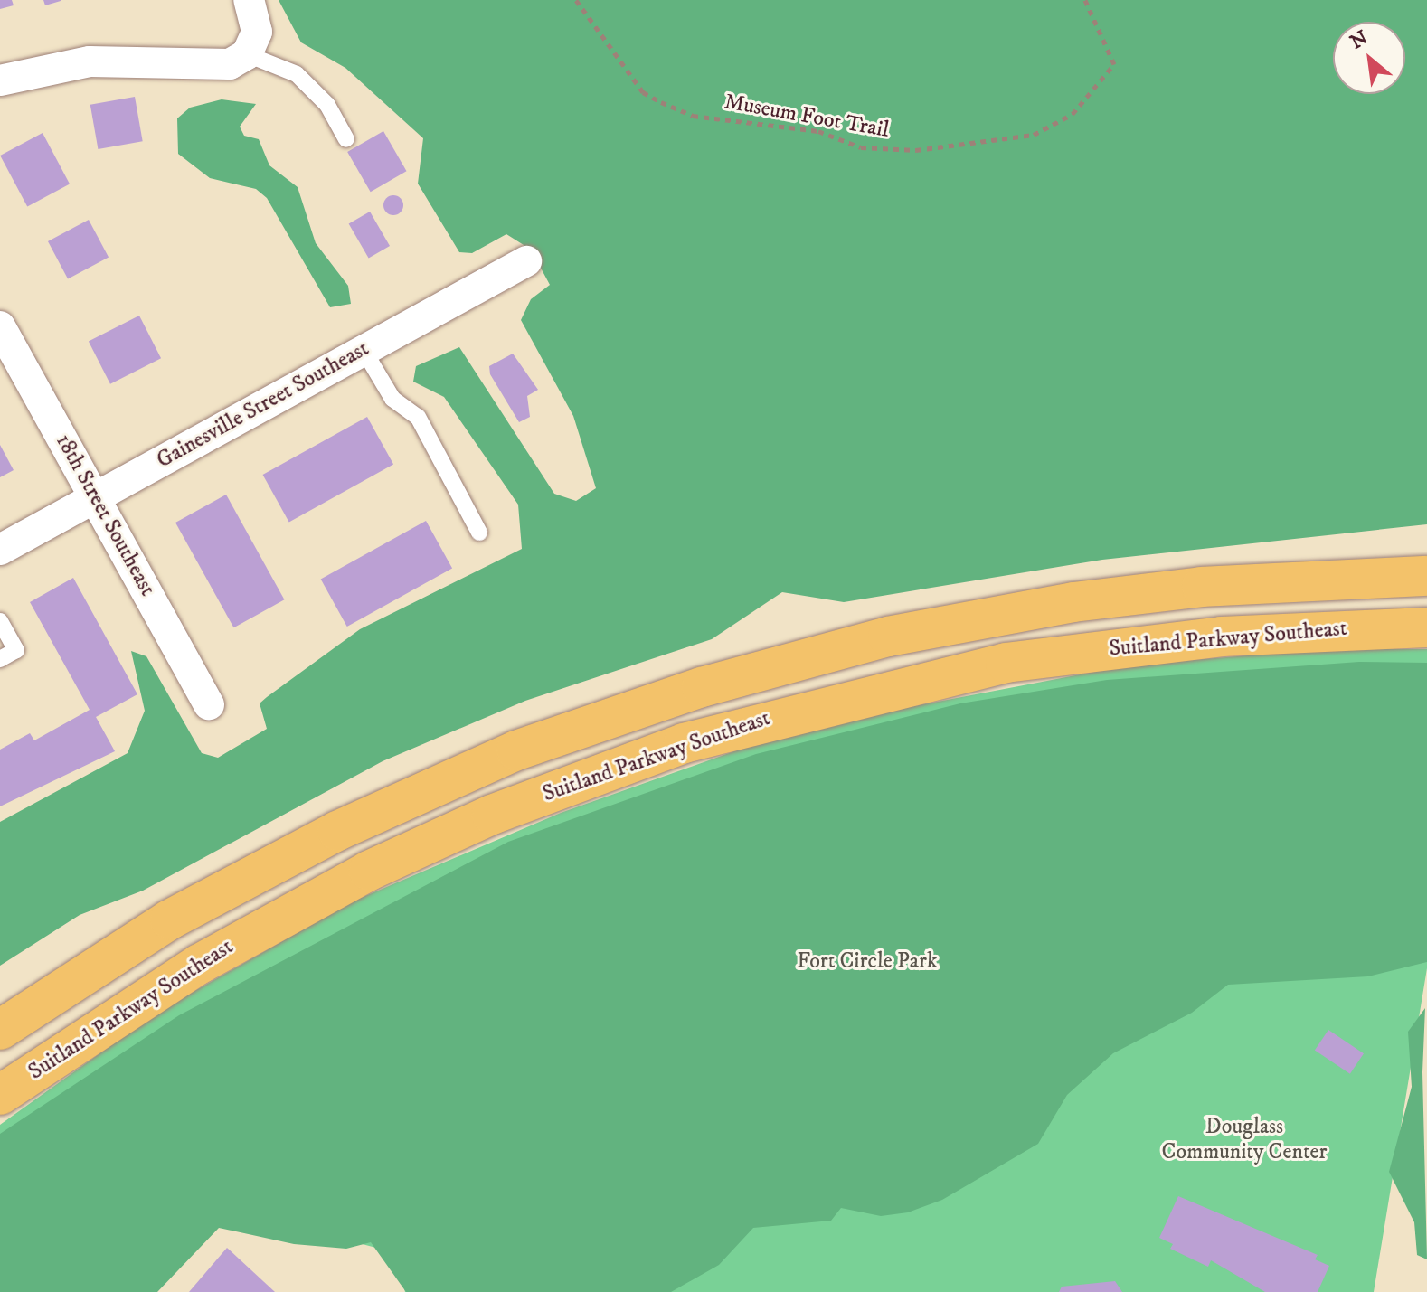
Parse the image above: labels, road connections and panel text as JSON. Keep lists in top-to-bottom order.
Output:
{
  "streets": {
    "highway": ["Suitland Parkway Southeast"],
    "street": ["Gainesville Street Southeast", "18th Street Southeast"],
    "path": ["Museum Foot Trail"]
  },
  "crossings": [
    ["Gainesville Street Southeast", "18th Street Southeast"]
  ],
  "parks": ["Fort Circle Park", "Douglass Community Center"],
  "north": "top left"
}
